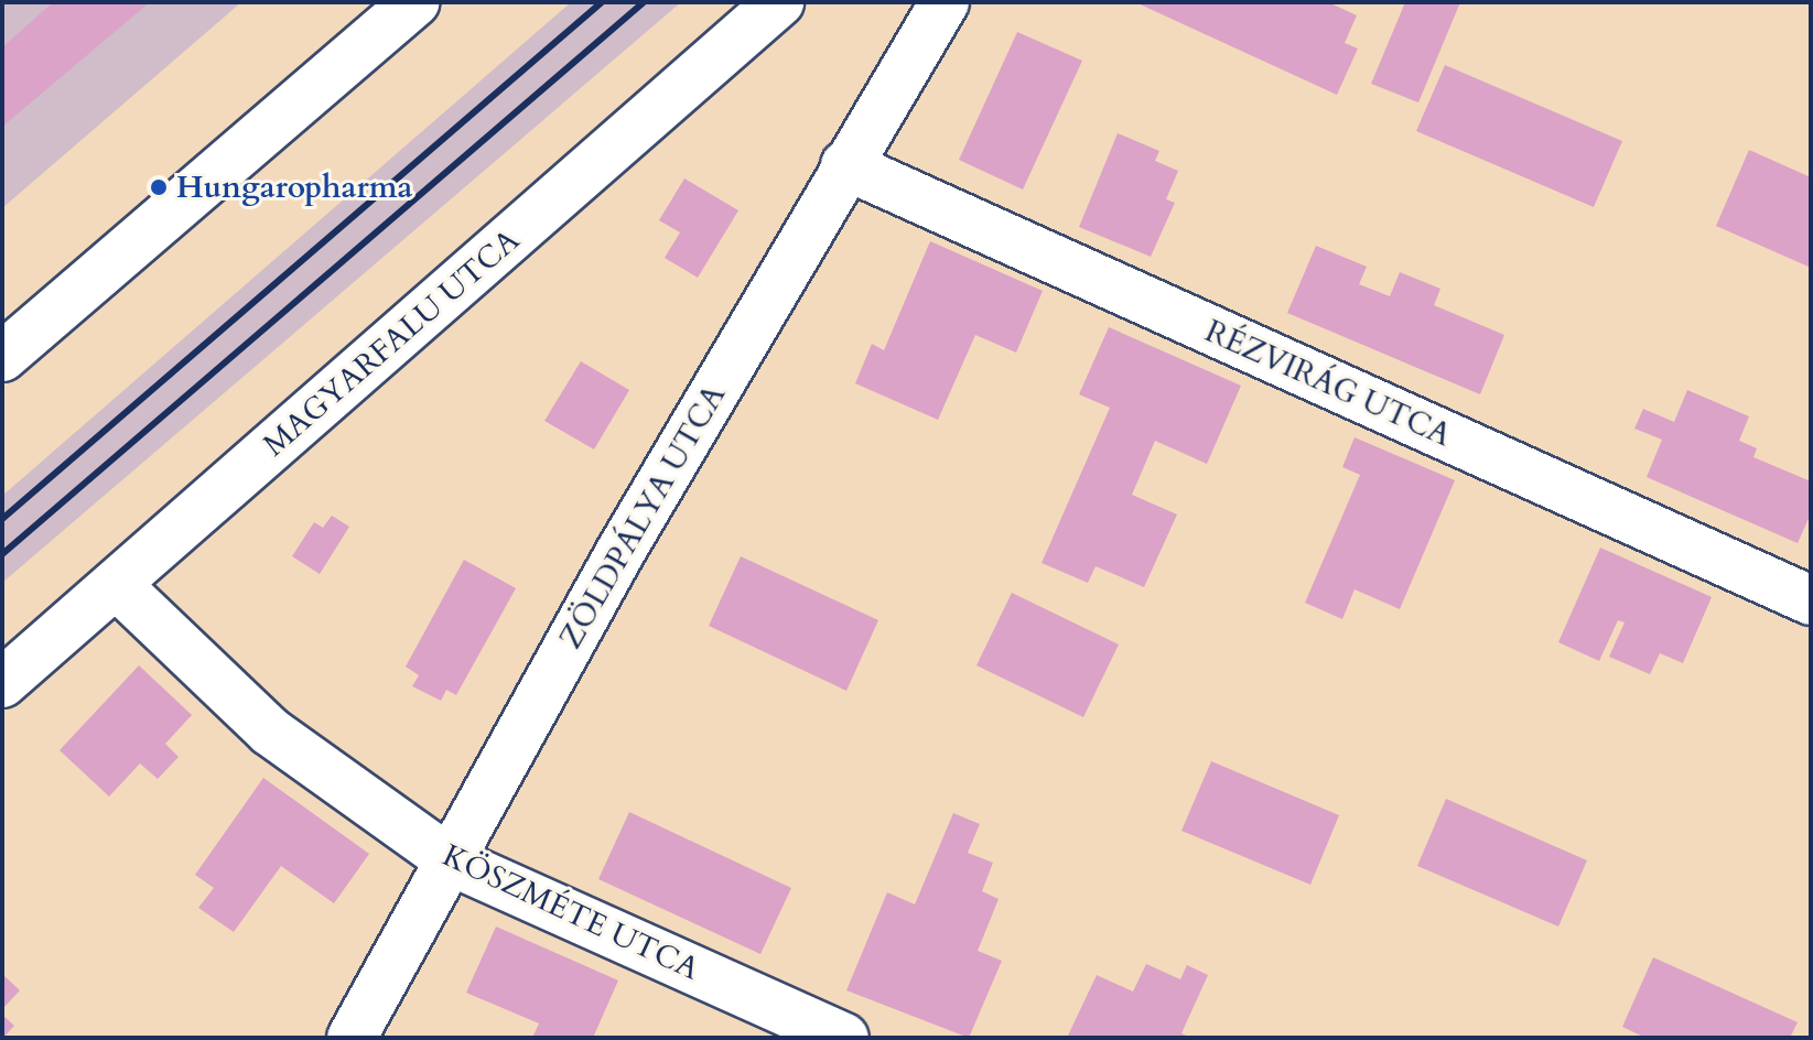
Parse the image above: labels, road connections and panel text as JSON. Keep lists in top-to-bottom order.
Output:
{
  "streets": {
    "street": [
      "MAGYARFALU UTCA",
      "RÉZVIRÁG UTCA",
      "ZÖLDPÁLYA UTCA",
      "KÖSZMÉTE UTCA"
    ]
  },
  "crossings": [
    ["MAGYARFALU UTCA", "KÖSZMÉTE UTCA"],
    ["RÉZVIRÁG UTCA", "ZÖLDPÁLYA UTCA"],
    ["ZÖLDPÁLYA UTCA", "KÖSZMÉTE UTCA"]
  ],
  "places": ["Hungaropharma"]
}
